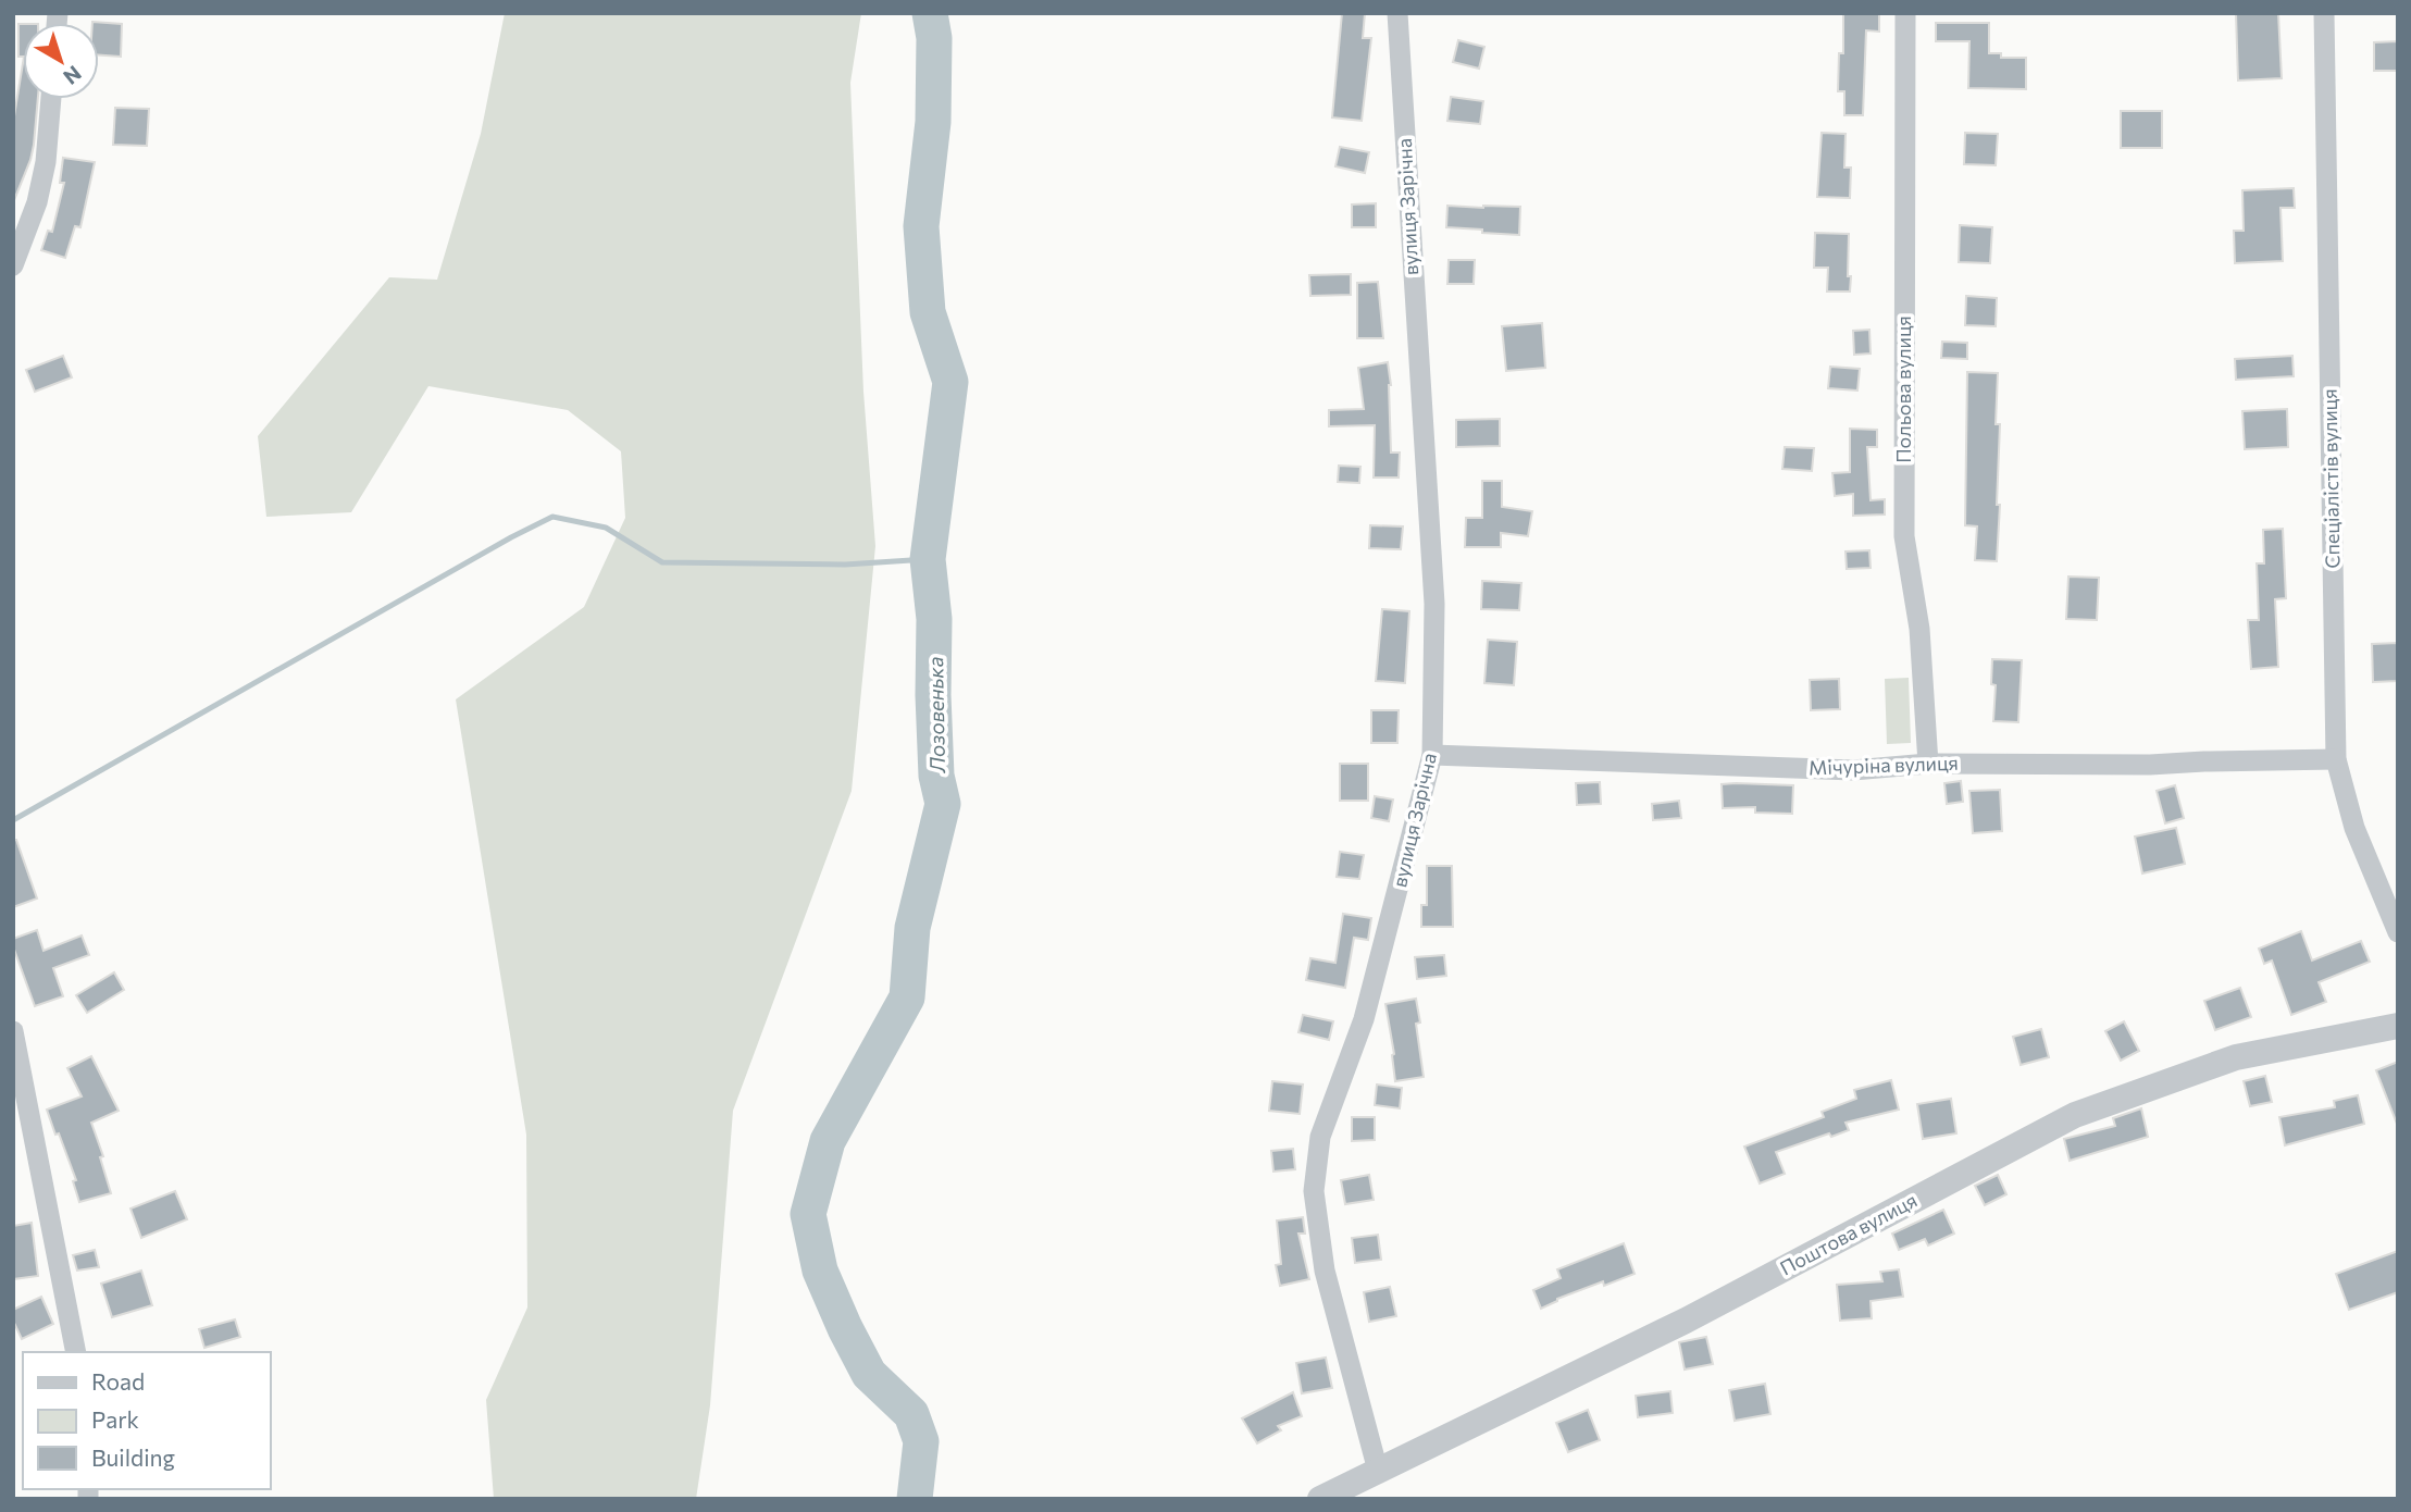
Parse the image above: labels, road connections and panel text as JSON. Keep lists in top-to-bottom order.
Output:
{
  "streets": {
    "street": [
      "вулиця Зарічна",
      "Польова вулиця",
      "Спеціалістів вулиця",
      "Мічуріна вулиця",
      "Поштова вулиця"
    ]
  },
  "crossings": [
    ["вулиця Зарічна", "Мічуріна вулиця"],
    ["вулиця Зарічна", "Поштова вулиця"],
    ["Польова вулиця", "Мічуріна вулиця"],
    ["Спеціалістів вулиця", "Мічуріна вулиця"]
  ],
  "water": ["Лозовенька"],
  "legend": ["Road", "Park", "Building"],
  "north": "bottom right"
}
